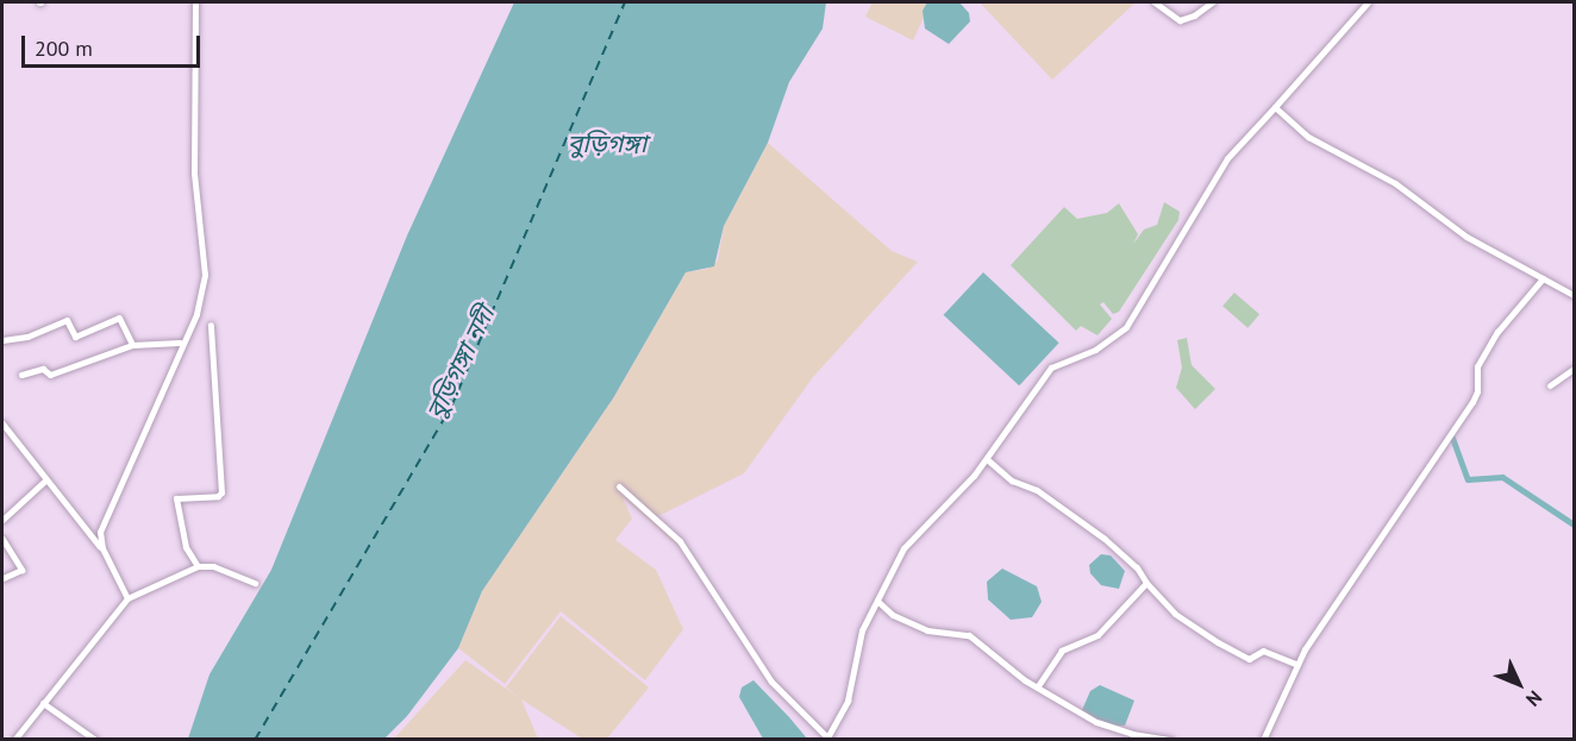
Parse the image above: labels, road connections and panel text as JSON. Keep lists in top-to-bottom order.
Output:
{
  "water": ["বুড়িগঙ্গা", "বুড়িগঙ্গা নদী"],
  "scale_bar": "200 m",
  "north": "bottom right"
}
